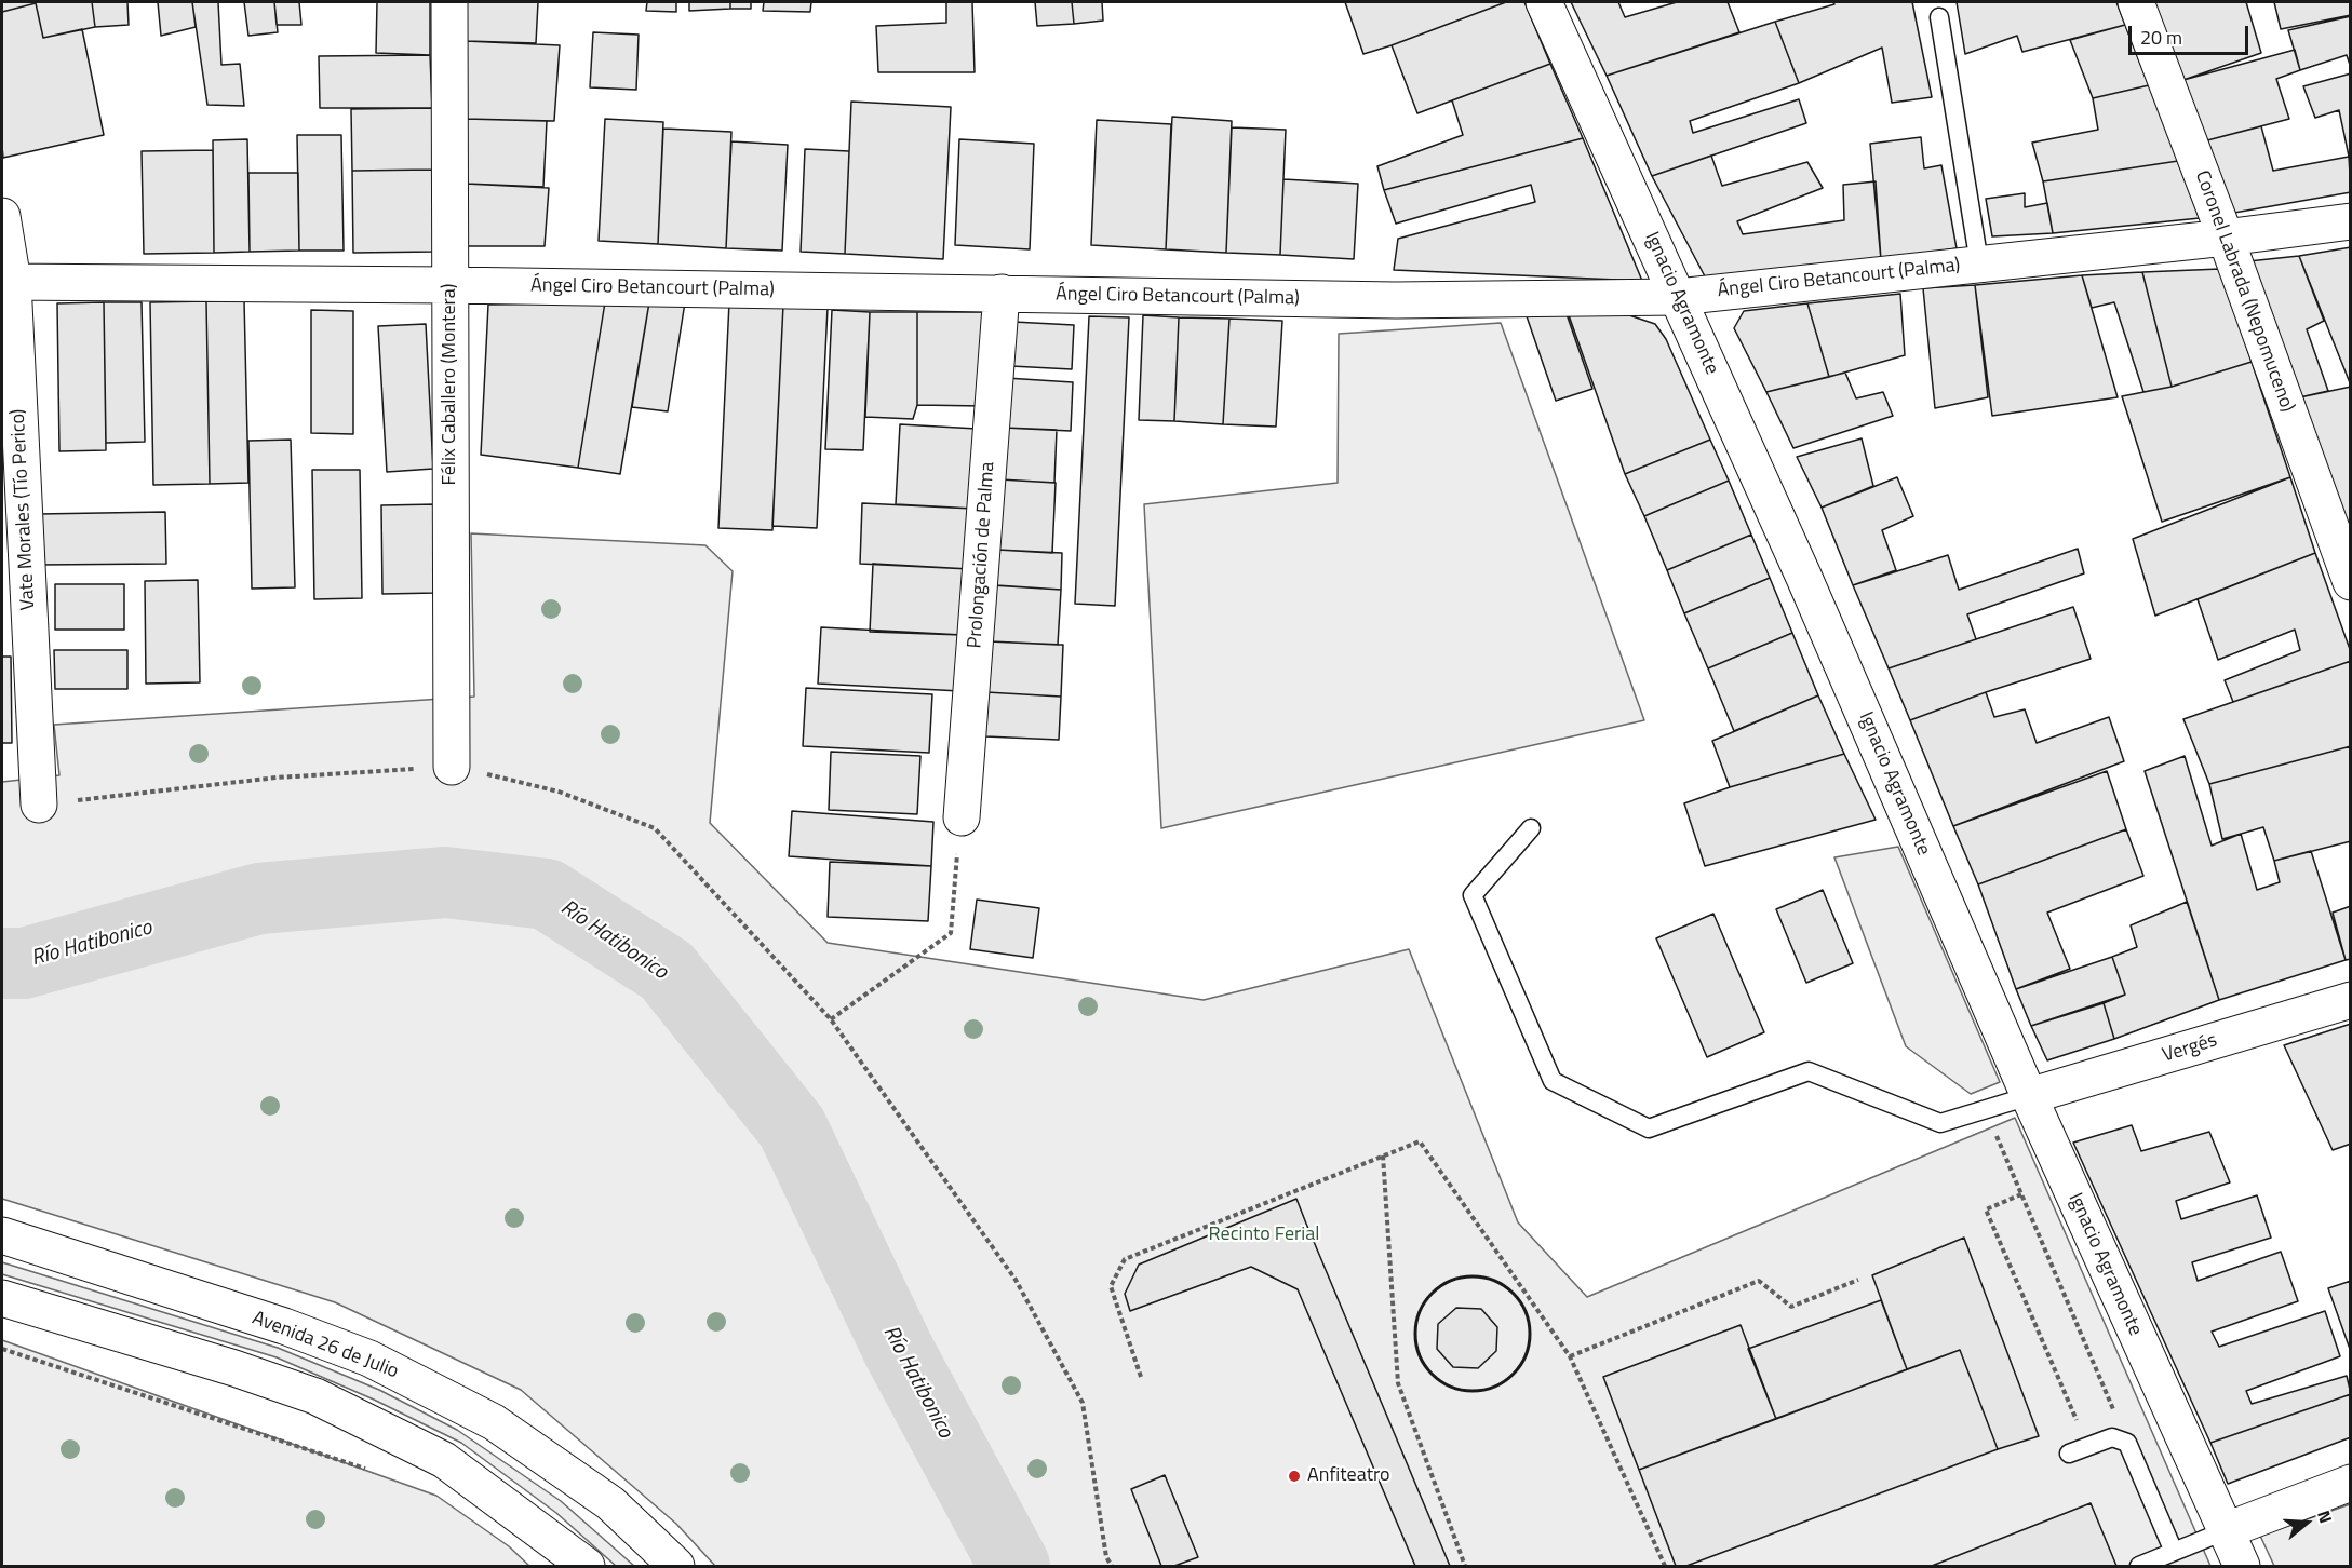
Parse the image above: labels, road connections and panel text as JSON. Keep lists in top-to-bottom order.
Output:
{
  "streets": {
    "street": [
      "Ángel Ciro Betancourt (Palma)",
      "Coronel Labrada (Nepomuceno)",
      "Ignacio Agramonte",
      "Félix Caballero (Montera)",
      "Vate Morales (Tío Perico)",
      "Prolongación de Palma",
      "Vergés",
      "Avenida 26 de Julio"
    ]
  },
  "crossings": [
    ["Ángel Ciro Betancourt (Palma)", "Coronel Labrada (Nepomuceno)"],
    ["Ángel Ciro Betancourt (Palma)", "Ignacio Agramonte"],
    ["Ángel Ciro Betancourt (Palma)", "Félix Caballero (Montera)"],
    ["Ángel Ciro Betancourt (Palma)", "Vate Morales (Tío Perico)"],
    ["Ángel Ciro Betancourt (Palma)", "Prolongación de Palma"],
    ["Ignacio Agramonte", "Vergés"]
  ],
  "water": ["Río Hatibonico"],
  "parks": ["Recinto Ferial"],
  "places": ["Anfiteatro"],
  "scale_bar": "20 m",
  "north": "right"
}
